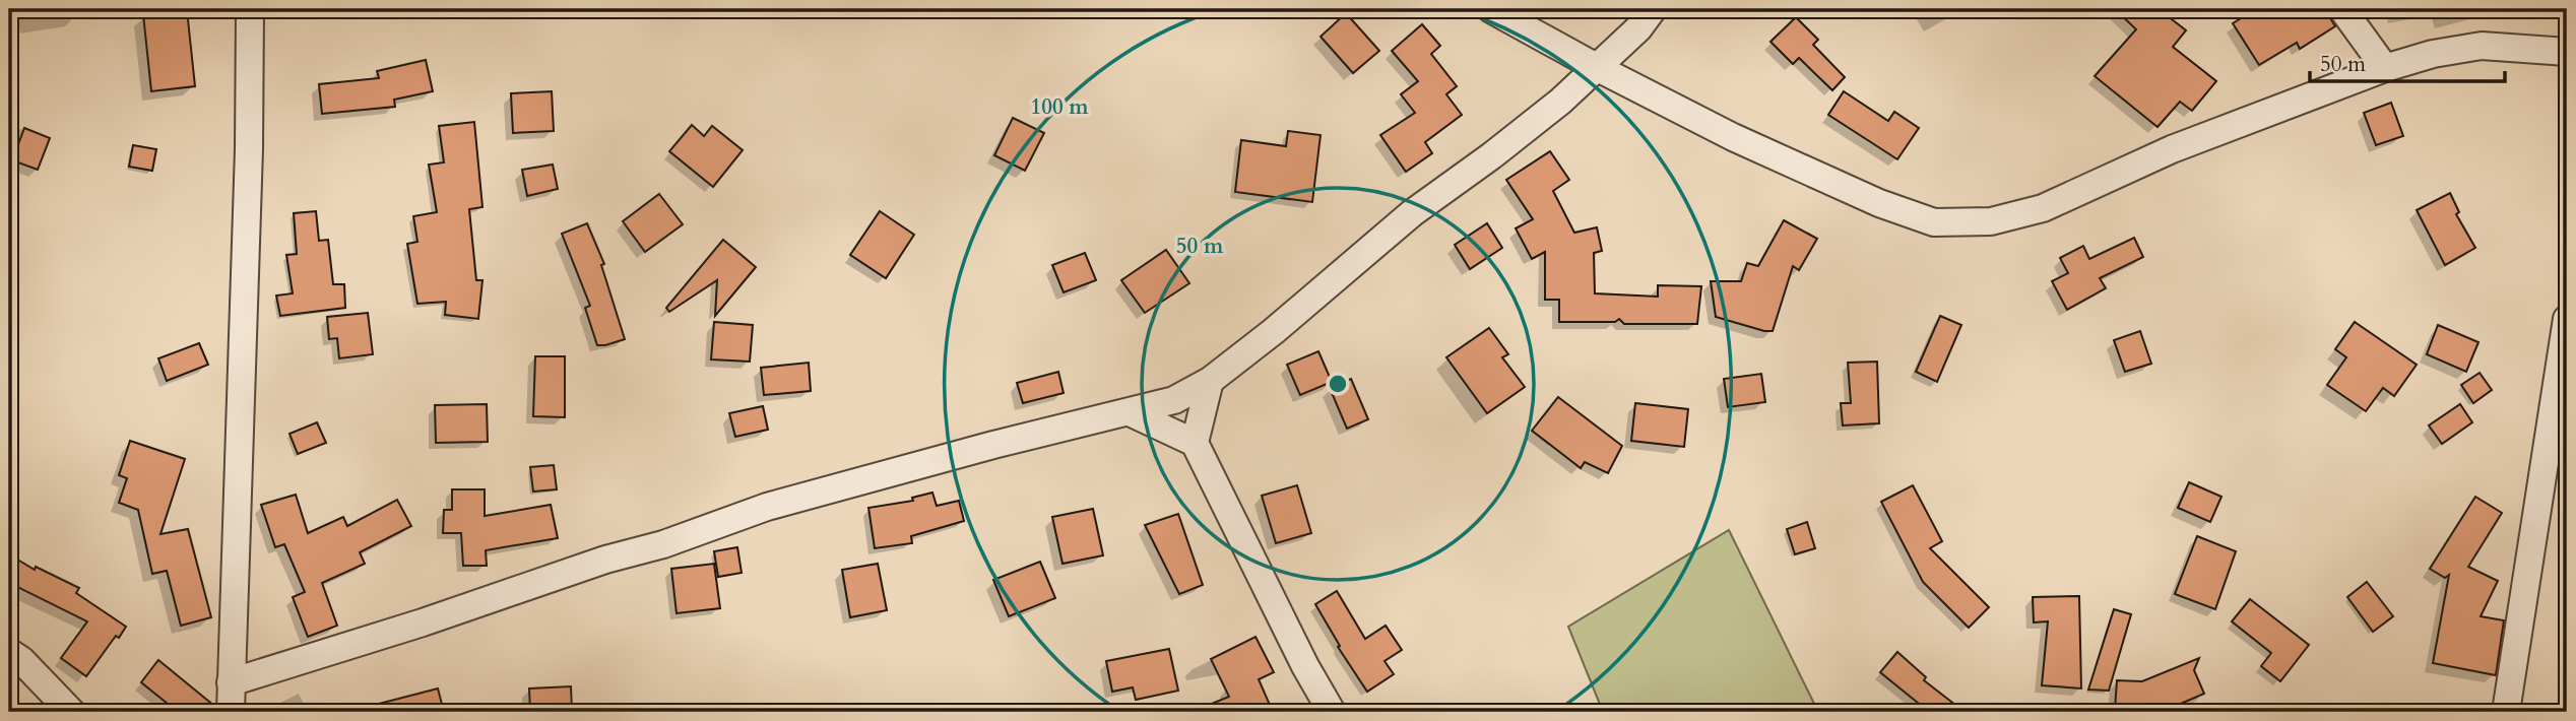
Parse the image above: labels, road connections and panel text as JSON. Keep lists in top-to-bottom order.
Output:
{
  "scale_bar": "50 m",
  "rings": ["100 m", "50 m"]
}
